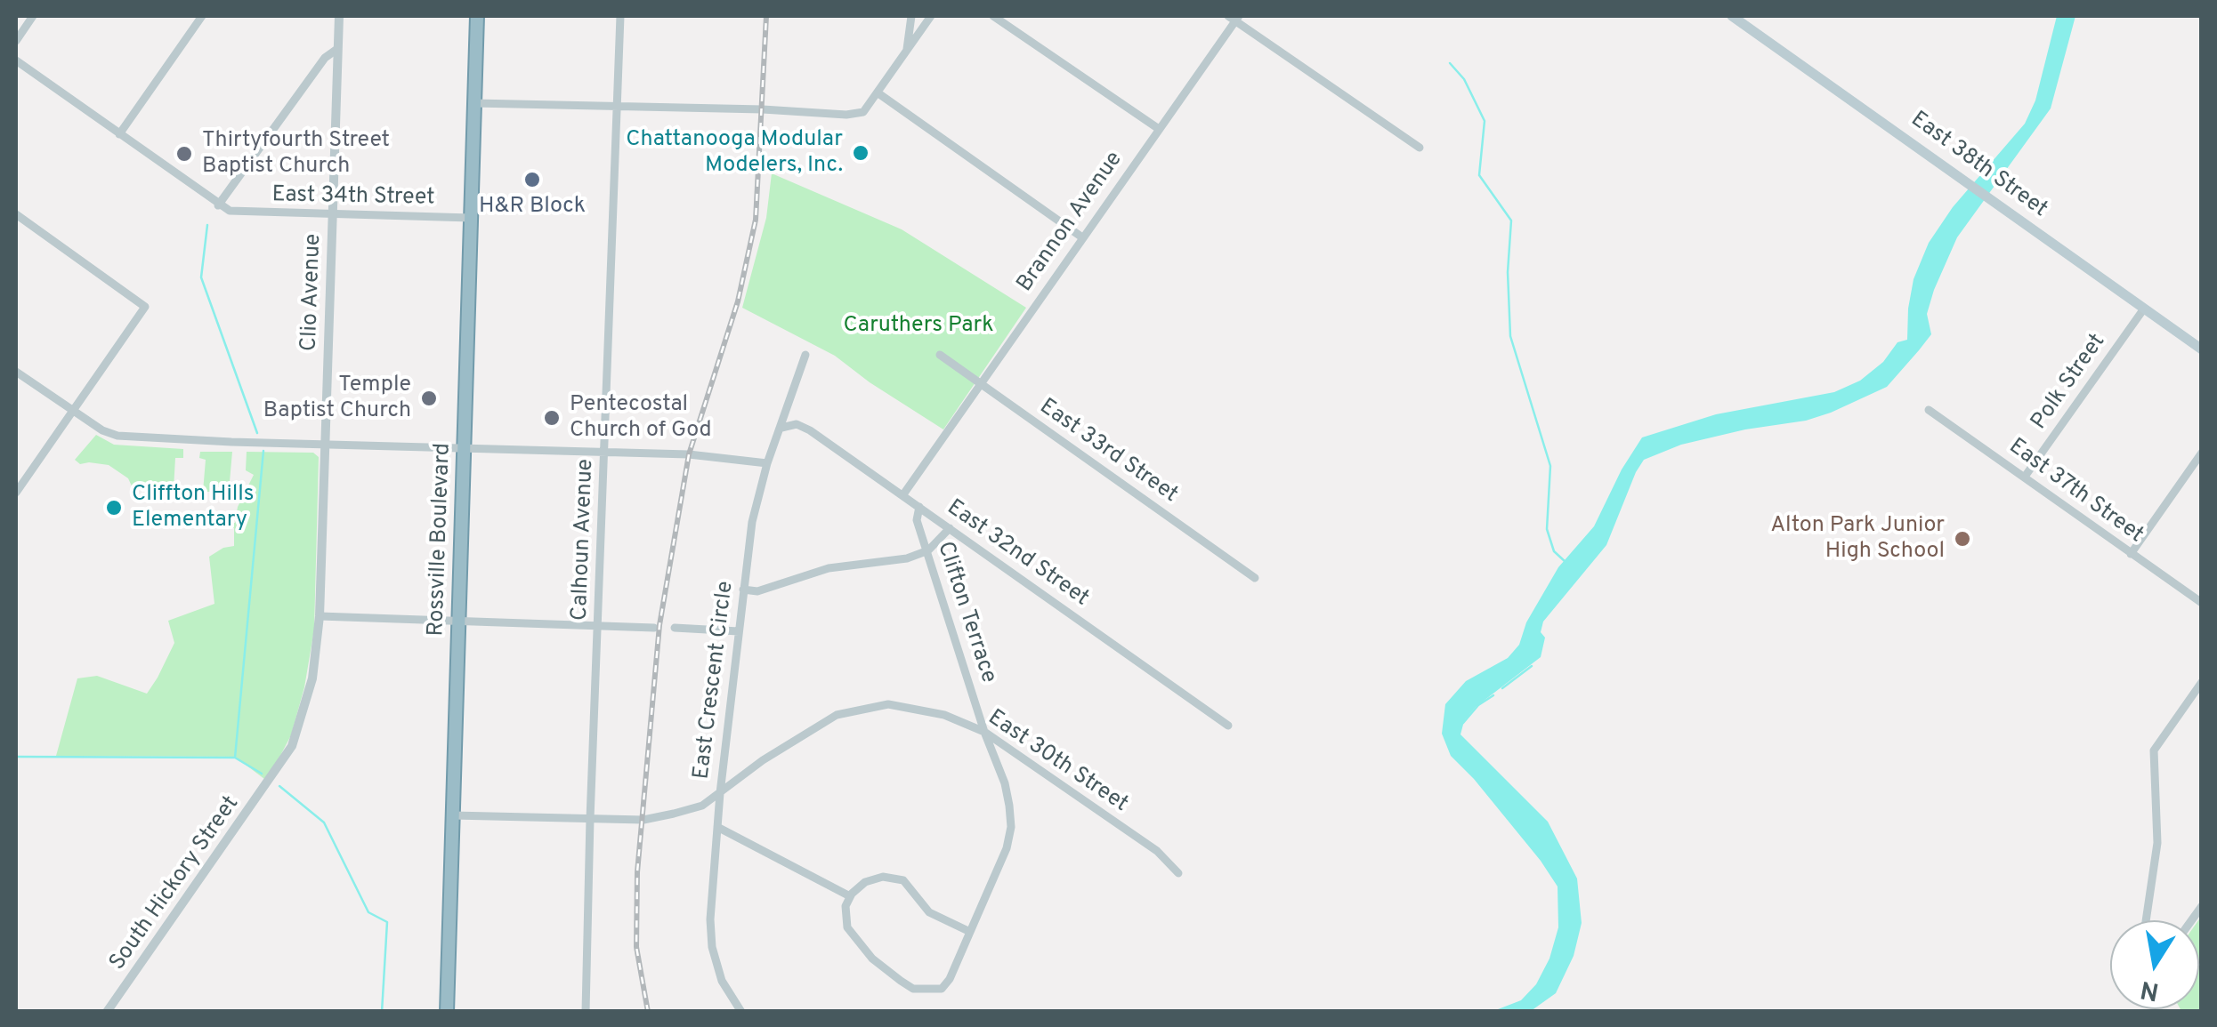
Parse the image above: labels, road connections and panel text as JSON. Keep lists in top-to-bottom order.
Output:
{
  "streets": {
    "highway": ["Rossville Boulevard"],
    "main road": ["East 38th Street"],
    "street": [
      "East 34th Street",
      "Brannon Avenue",
      "Clio Avenue",
      "Polk Street",
      "East 33rd Street",
      "East 37th Street",
      "Calhoun Avenue",
      "East 32nd Street",
      "Clifton Terrace",
      "East Crescent Circle",
      "East 30th Street",
      "South Hickory Street"
    ]
  },
  "crossings": [
    ["East 38th Street", "Polk Street"],
    ["East 34th Street", "Clio Avenue"],
    ["East 34th Street", "Rossville Boulevard"],
    ["Brannon Avenue", "East 33rd Street"],
    ["Brannon Avenue", "East 32nd Street"],
    ["Clio Avenue", "South Hickory Street"],
    ["Polk Street", "East 37th Street"],
    ["Rossville Boulevard", "East 30th Street"],
    ["Calhoun Avenue", "East 30th Street"],
    ["East 32nd Street", "Clifton Terrace"],
    ["East 32nd Street", "East Crescent Circle"],
    ["Clifton Terrace", "East 30th Street"],
    ["East Crescent Circle", "East 30th Street"]
  ],
  "parks": ["Caruthers Park"],
  "places": [
    "Chattanooga Modular Modelers, Inc.",
    "Thirtyfourth Street Baptist Church",
    "H&R Block",
    "Temple Baptist Church",
    "Pentecostal Church of God",
    "Cliffton Hills Elementary",
    "Alton Park Junior High School"
  ],
  "north": "bottom"
}
